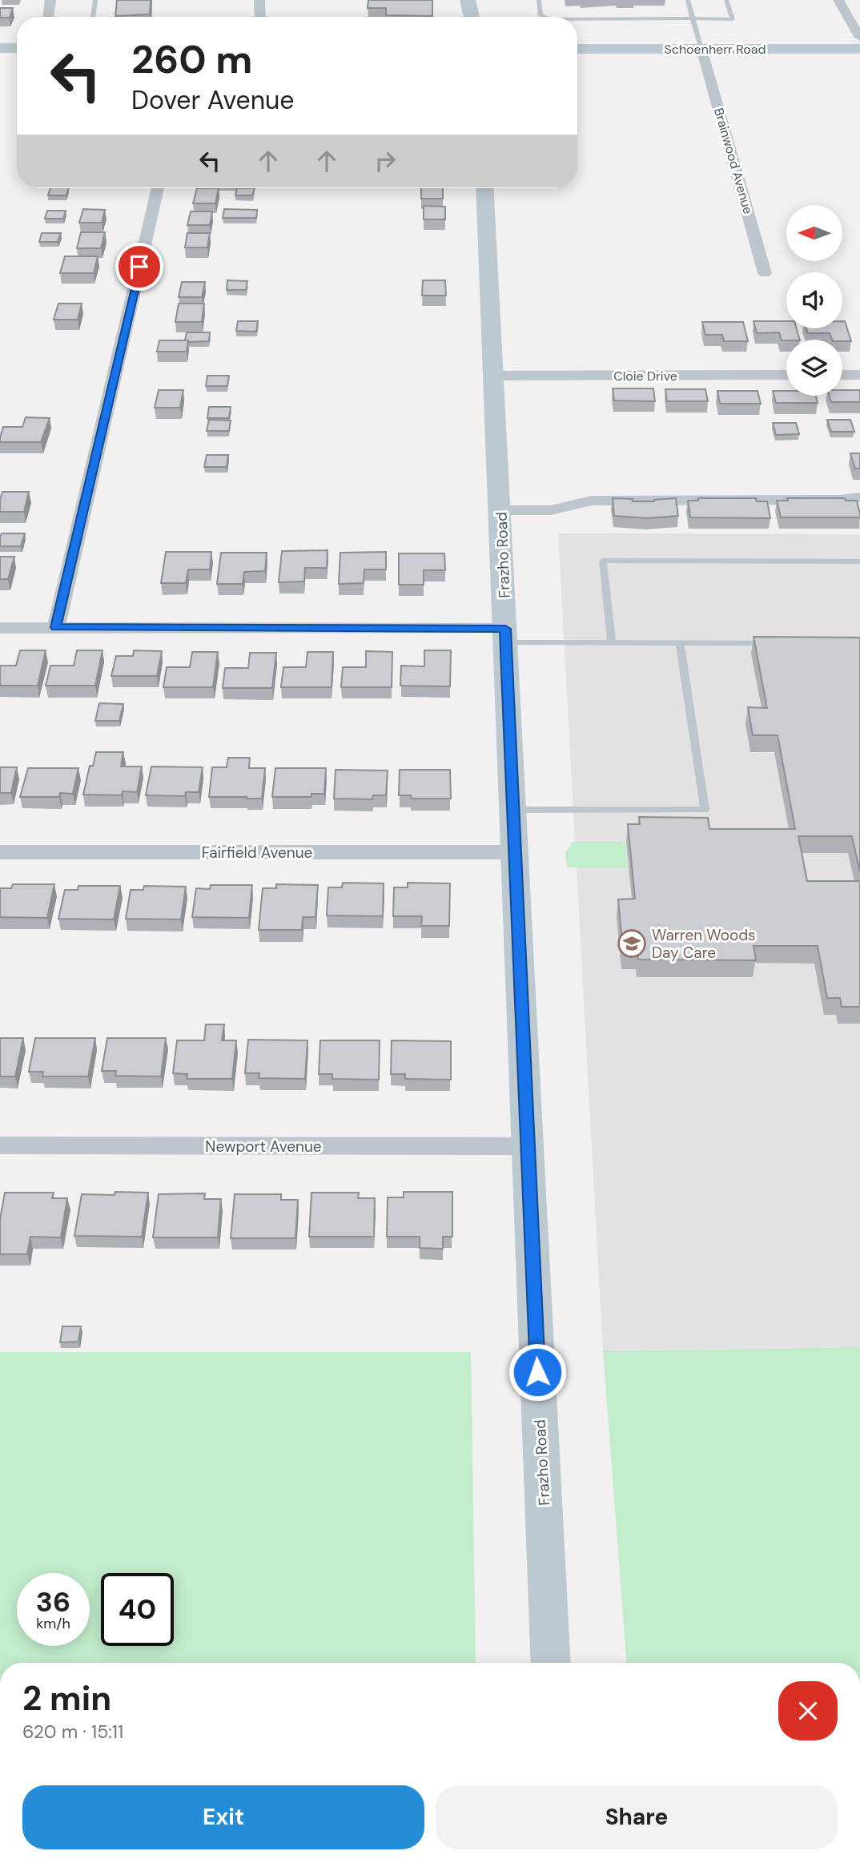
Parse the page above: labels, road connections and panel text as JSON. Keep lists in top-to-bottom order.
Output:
{
  "streets": {
    "street": [
      "Schoenherr Road",
      "Brainwood Avenue",
      "Cloie Drive",
      "Frazho Road",
      "Fairfield Avenue",
      "Newport Avenue"
    ]
  },
  "crossings": [
    ["Schoenherr Road", "Brainwood Avenue"],
    ["Cloie Drive", "Frazho Road"],
    ["Frazho Road", "Fairfield Avenue"],
    ["Frazho Road", "Newport Avenue"]
  ],
  "places": {
    "school or university": ["Warren Woods Day Care"]
  },
  "north": "left",
  "page": {
    "turn": ["260 m", "Dover Avenue"],
    "speed": "36 km/h",
    "limit": "40",
    "heading": ["2 min", "620 m · 15:11"],
    "buttons": ["Exit", "Share"]
  }
}
